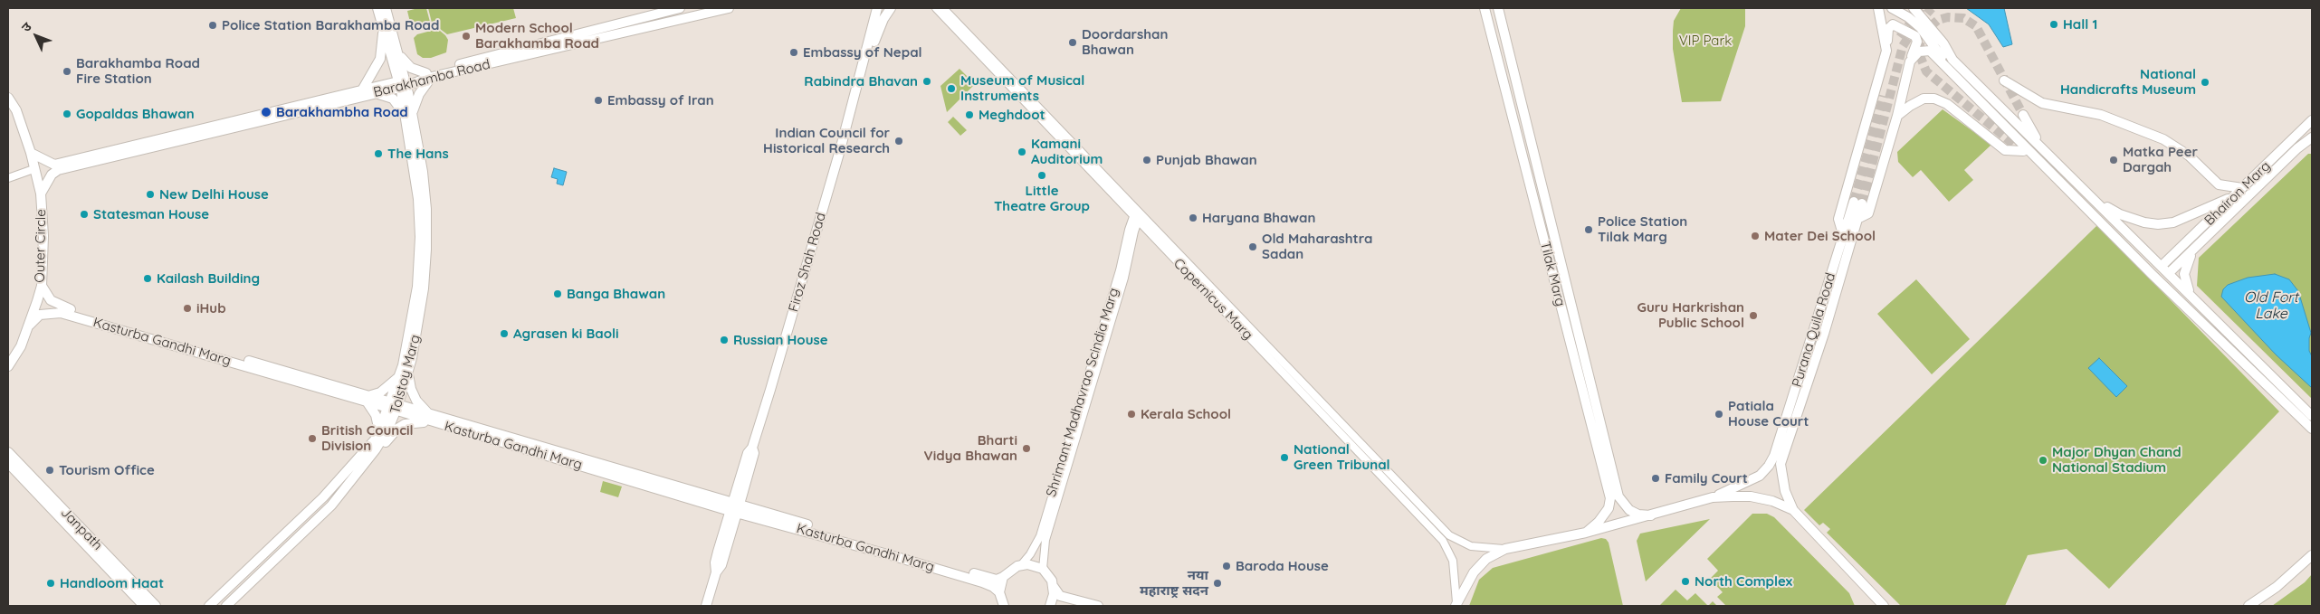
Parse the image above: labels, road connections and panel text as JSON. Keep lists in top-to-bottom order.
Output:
{
  "streets": {
    "main road": [
      "Barakhamba Road",
      "Bhairon Marg",
      "Outer Circle",
      "Firoz Shah Road",
      "Tilak Marg",
      "Purana Quila Road",
      "Kasturba Gandhi Marg",
      "Tolstoy Marg",
      "Janpath"
    ],
    "street": ["Copernicus Marg", "Shrimant Madhavrao Scindia Marg"]
  },
  "crossings": [
    ["Barakhamba Road", "Outer Circle"],
    ["Barakhamba Road", "Tolstoy Marg"],
    ["Outer Circle", "Kasturba Gandhi Marg"],
    ["Firoz Shah Road", "Kasturba Gandhi Marg"],
    ["Copernicus Marg", "Shrimant Madhavrao Scindia Marg"],
    ["Kasturba Gandhi Marg", "Tolstoy Marg"]
  ],
  "water": ["Old Fort Lake"],
  "parks": ["VIP Park"],
  "places": [
    "Hall 1",
    "Police Station Barakhamba Road",
    "Modern School Barakhamba Road",
    "Doordarshan Bhawan",
    "Embassy of Nepal",
    "Barakhamba Road Fire Station",
    "Rabindra Bhavan",
    "National Handicrafts Museum",
    "Museum of Musical Instruments",
    "Embassy of Iran",
    "Barakhambha Road",
    "Gopaldas Bhawan",
    "Meghdoot",
    "Indian Council for Historical Research",
    "Kamani Auditorium",
    "The Hans",
    "Punjab Bhawan",
    "Matka Peer Dargah",
    "Little Theatre Group",
    "New Delhi House",
    "Statesman House",
    "Haryana Bhawan",
    "Police Station Tilak Marg",
    "Mater Dei School",
    "Old Maharashtra Sadan",
    "Kailash Building",
    "Banga Bhawan",
    "iHub",
    "Guru Harkrishan Public School",
    "Agrasen ki Baoli",
    "Russian House",
    "Kerala School",
    "Patiala House Court",
    "British Council Division",
    "Bharti Vidya Bhawan",
    "National Green Tribunal",
    "Major Dhyan Chand National Stadium",
    "Tourism Office",
    "Family Court",
    "Baroda House",
    "North Complex",
    "Handloom Haat",
    "नया महाराष्ट्र सदन"
  ],
  "north": "top left"
}
